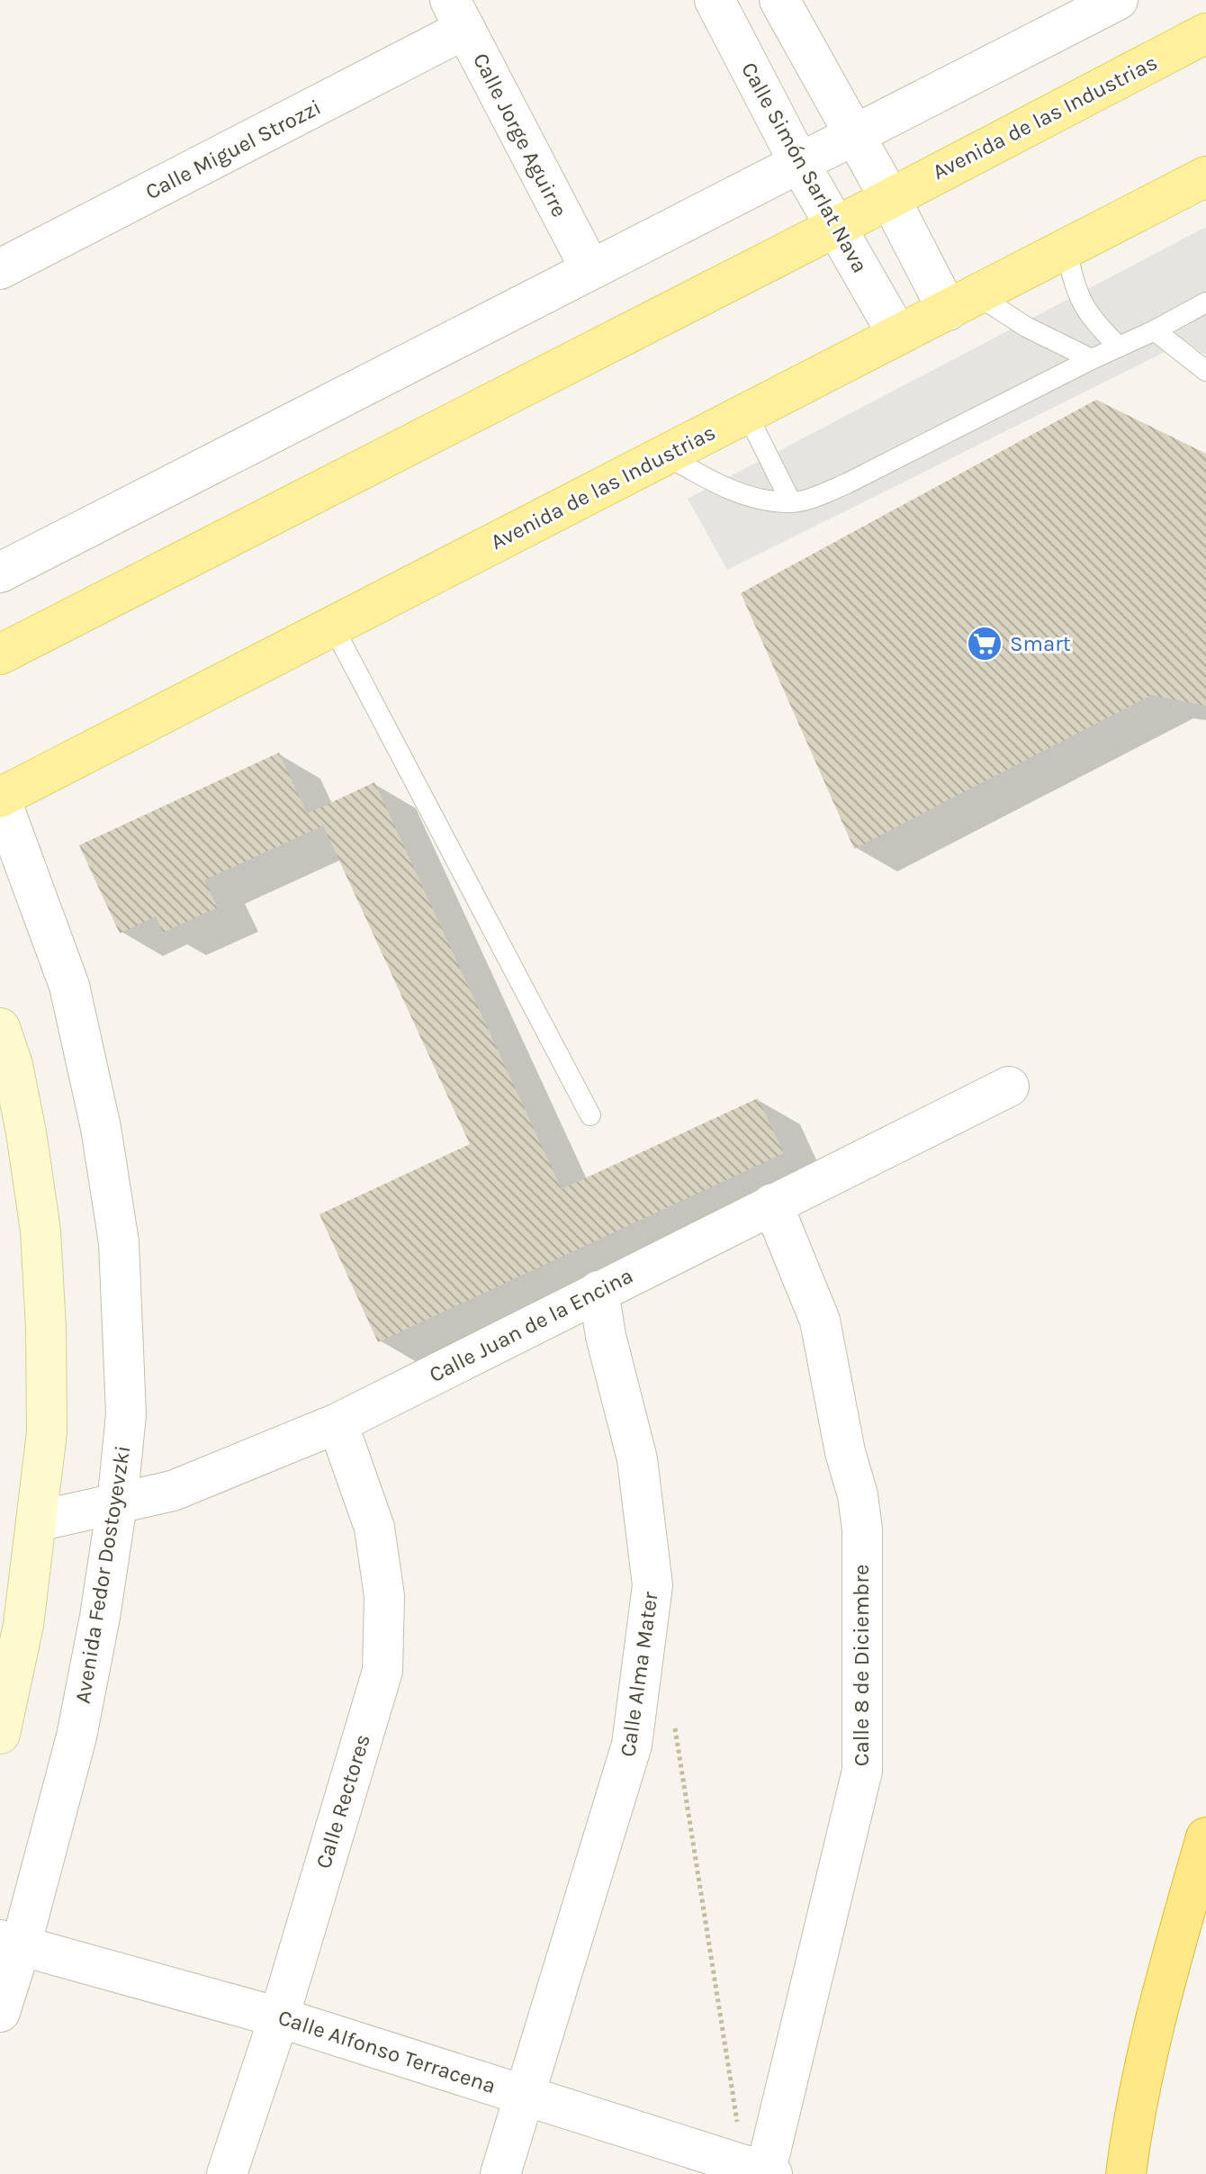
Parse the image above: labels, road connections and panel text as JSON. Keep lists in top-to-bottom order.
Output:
{
  "streets": {
    "main road": ["Avenida de las Industrias"],
    "street": [
      "Calle Jorge Aguirre",
      "Calle Miguel Strozzi",
      "Calle Simón Sarlat Nava",
      "Calle Juan de la Encina",
      "Avenida Fedor Dostoyevzki",
      "Calle 8 de Diciembre",
      "Calle Alma Mater",
      "Calle Rectores",
      "Calle Alfonso Terracena"
    ]
  },
  "crossings": [
    ["Avenida de las Industrias", "Calle Simón Sarlat Nava"],
    ["Avenida de las Industrias", "Avenida Fedor Dostoyevzki"],
    ["Calle Jorge Aguirre", "Calle Miguel Strozzi"],
    ["Calle Juan de la Encina", "Avenida Fedor Dostoyevzki"],
    ["Calle Juan de la Encina", "Calle 8 de Diciembre"],
    ["Calle Juan de la Encina", "Calle Alma Mater"],
    ["Calle Juan de la Encina", "Calle Rectores"],
    ["Avenida Fedor Dostoyevzki", "Calle Alfonso Terracena"],
    ["Calle 8 de Diciembre", "Calle Alfonso Terracena"],
    ["Calle Alma Mater", "Calle Alfonso Terracena"],
    ["Calle Rectores", "Calle Alfonso Terracena"]
  ],
  "places": {
    "supermarket": ["Smart"]
  }
}
